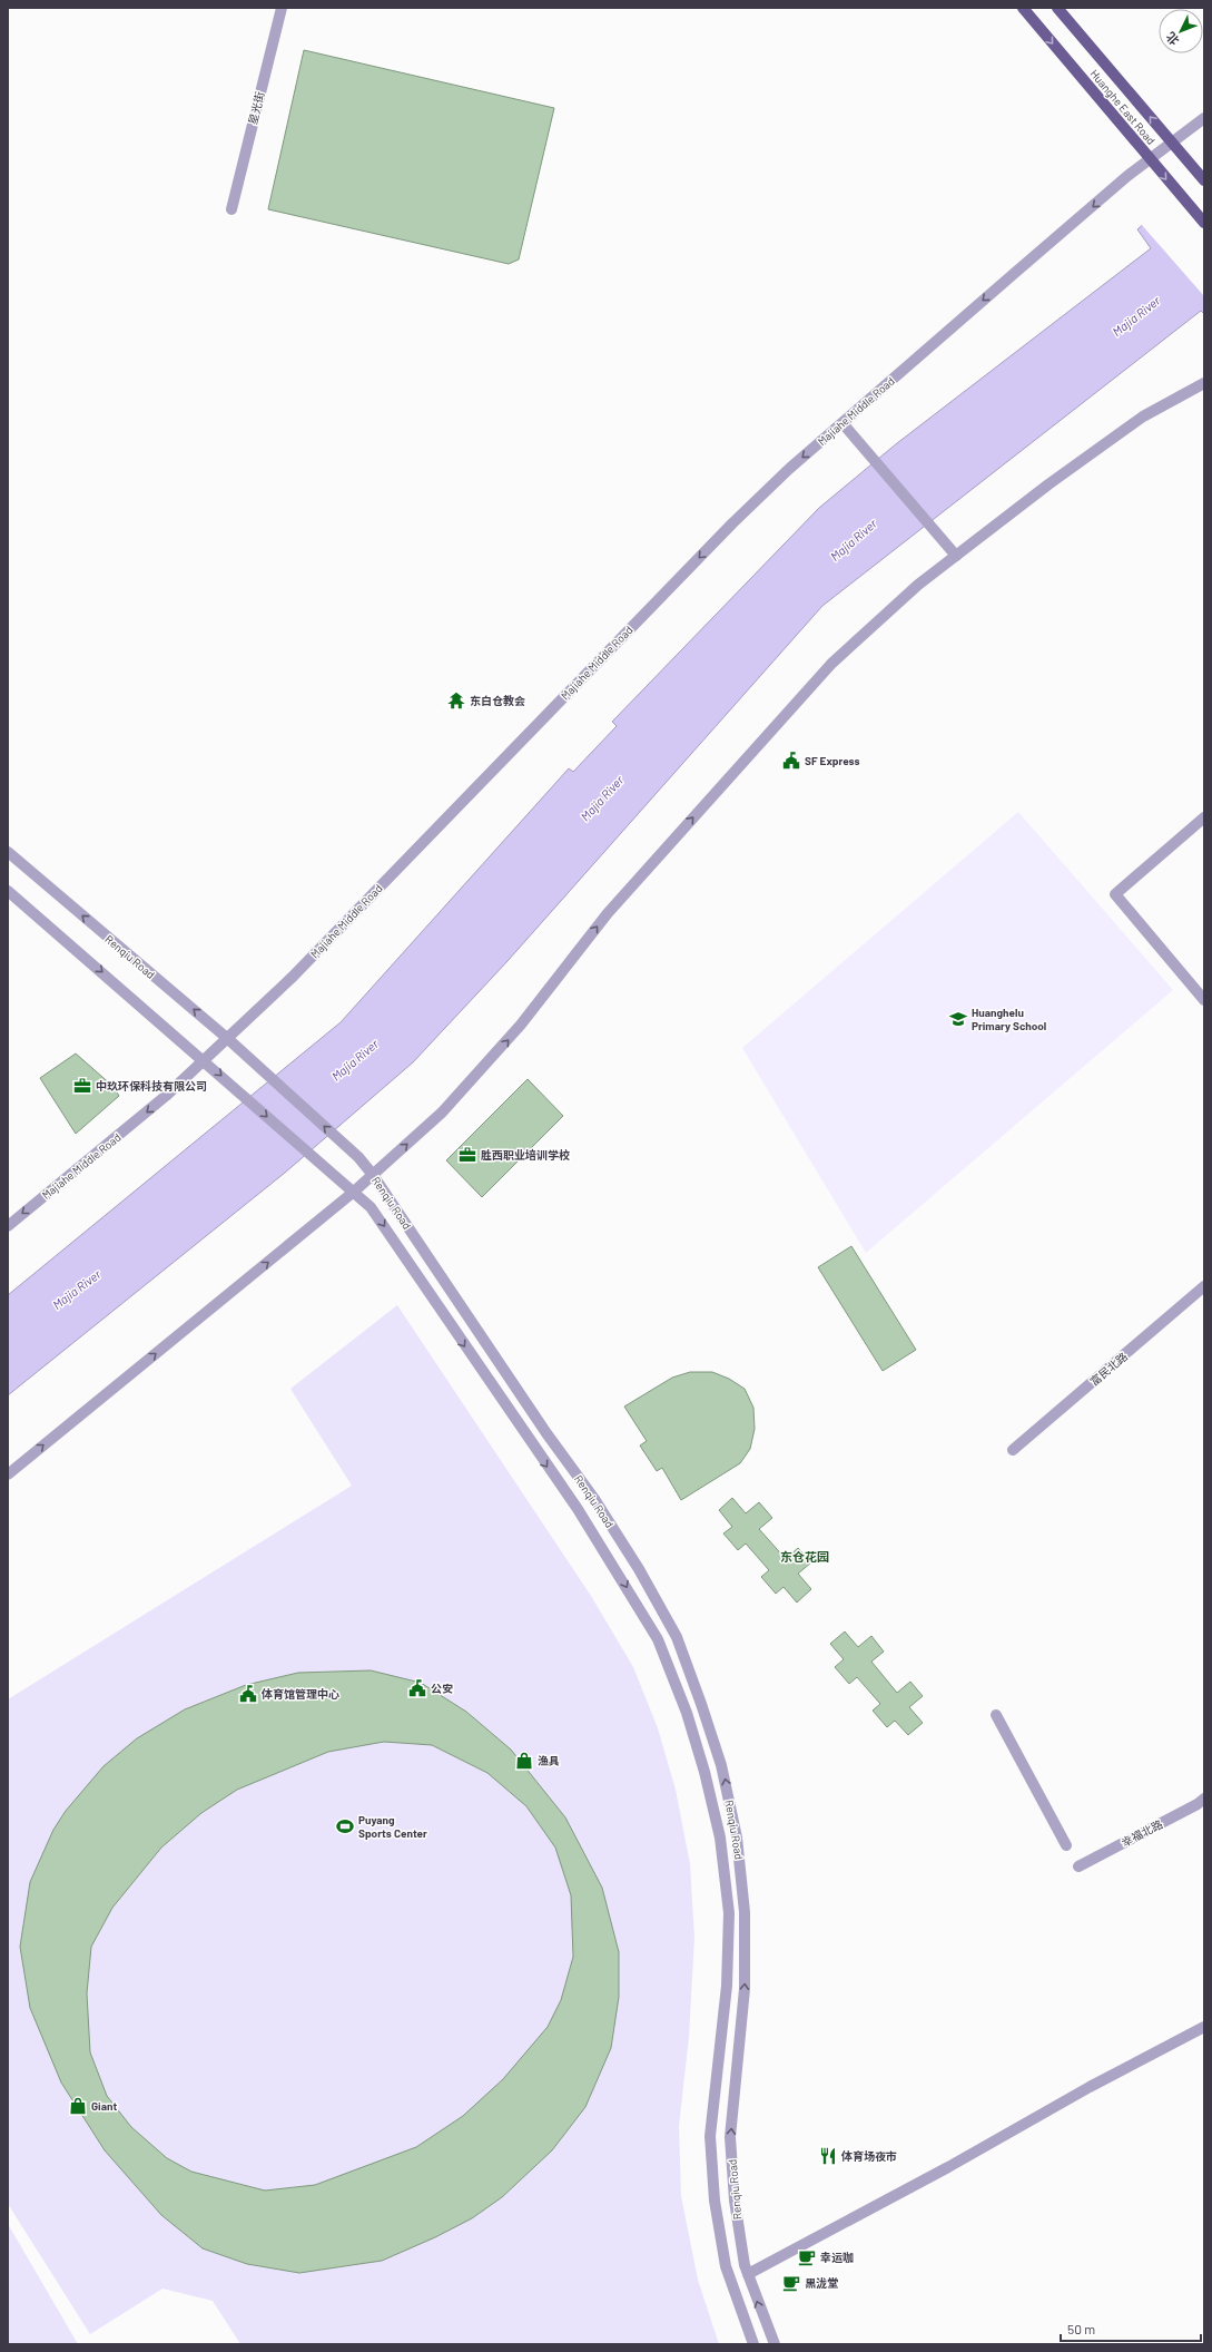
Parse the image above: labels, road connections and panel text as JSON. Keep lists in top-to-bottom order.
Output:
{
  "streets": {
    "main road": ["Huanghe East Road"],
    "street": [
      "星光街",
      "Majiahe Middle Road",
      "Renqiu Road",
      "富民北路",
      "幸福北路"
    ]
  },
  "crossings": [
    ["Huanghe East Road", "Majiahe Middle Road"],
    ["Majiahe Middle Road", "Renqiu Road"]
  ],
  "one_way": ["Majiahe Middle Road"],
  "districts": ["东仓花园"],
  "water": ["Majia River"],
  "places": {
    "temple": ["东白仓教会"],
    "public building": ["SF Express", "公安", "体育馆管理中心"],
    "school or university": ["Huanghelu Primary School"],
    "office": ["中玖环保科技有限公司", "胜西职业培训学校"],
    "shop": ["渔具", "Giant"],
    "sports": ["Puyang Sports Center"],
    "restaurant": ["体育场夜市"],
    "cafe": ["幸运咖", "黑泷堂"]
  },
  "scale_bar": "50 m",
  "north": "bottom left"
}
